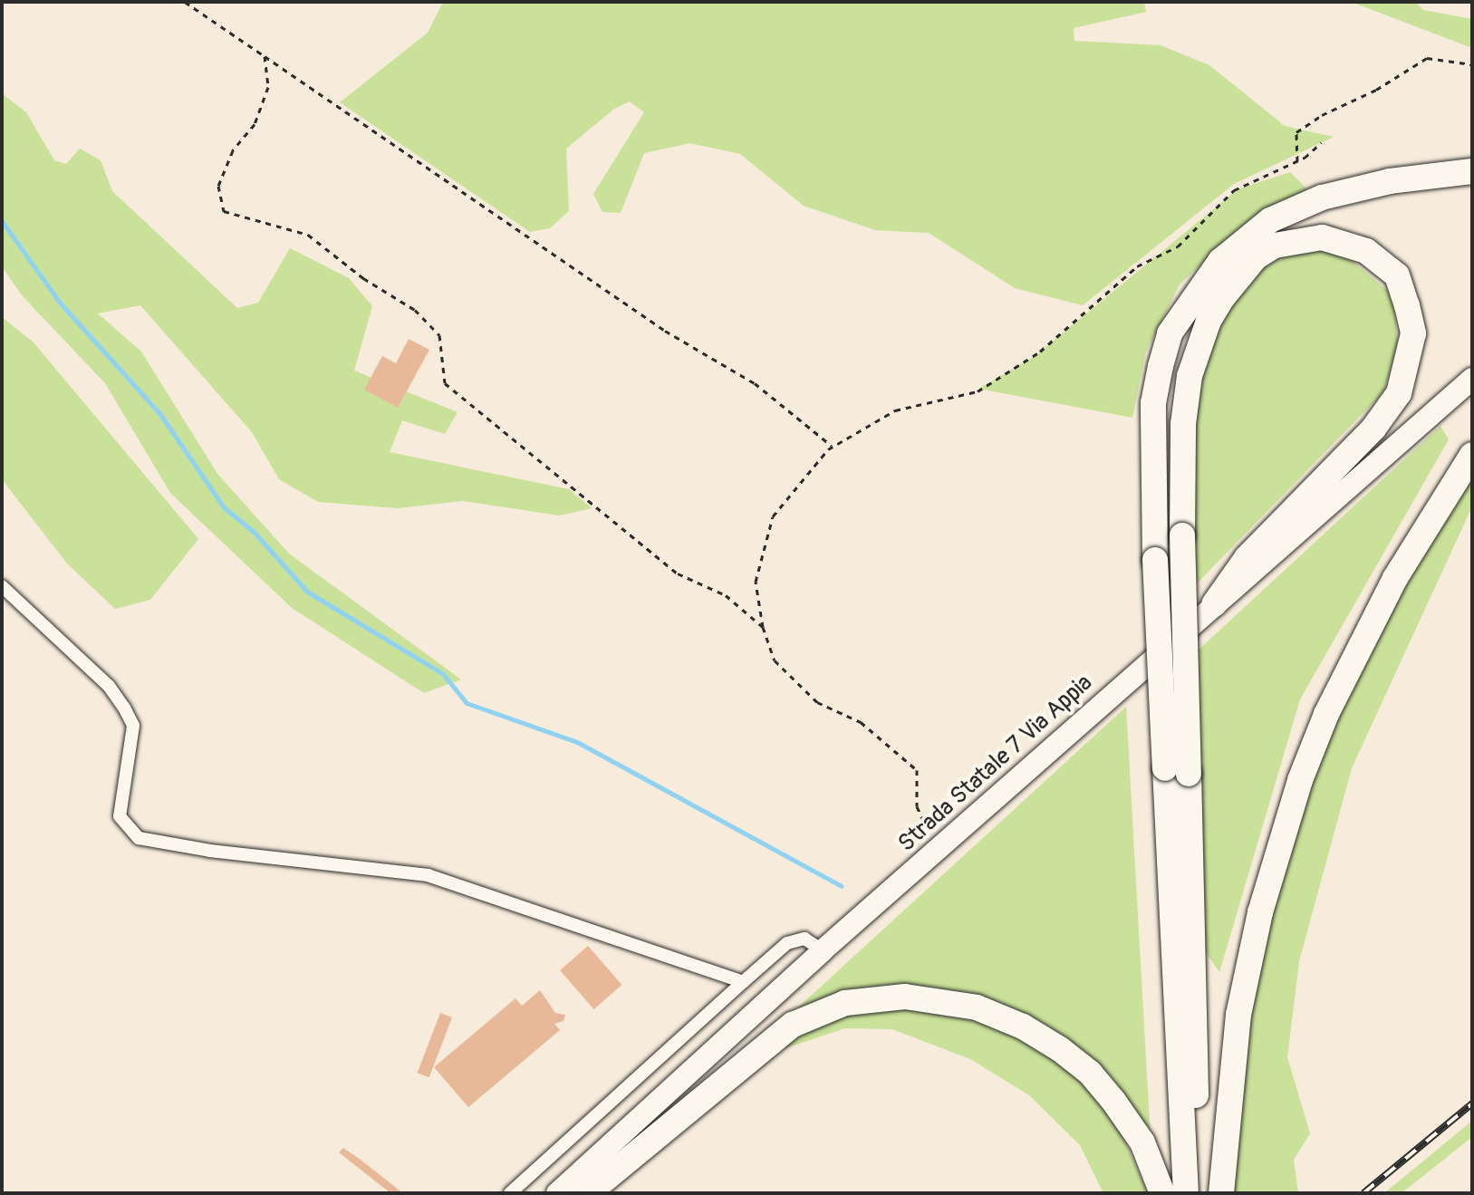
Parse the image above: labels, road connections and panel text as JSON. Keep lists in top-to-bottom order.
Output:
{
  "streets": {
    "highway": ["Strada Statale 7 Via Appia"]
  }
}
